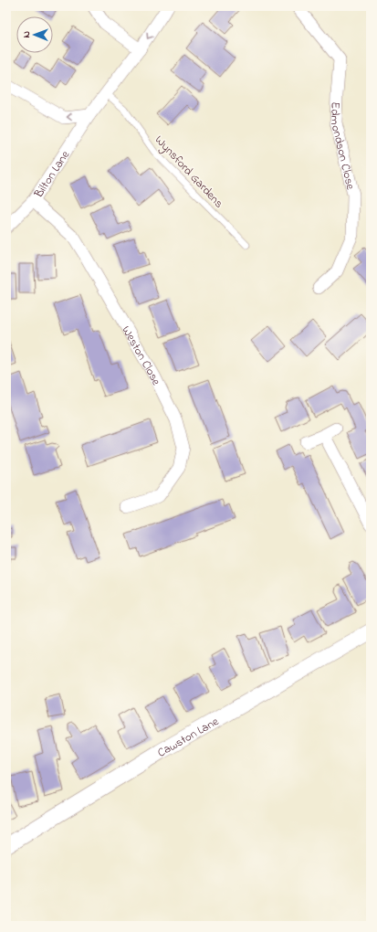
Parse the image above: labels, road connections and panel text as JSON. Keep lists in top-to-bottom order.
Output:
{
  "streets": {
    "street": [
      "Edmondson Close",
      "Bilton Lane",
      "Weston Close",
      "Cawston Lane"
    ],
    "lane": ["Wynsford Gardens"]
  },
  "crossings": [
    ["Wynsford Gardens", "Bilton Lane"],
    ["Bilton Lane", "Weston Close"]
  ],
  "north": "left"
}
